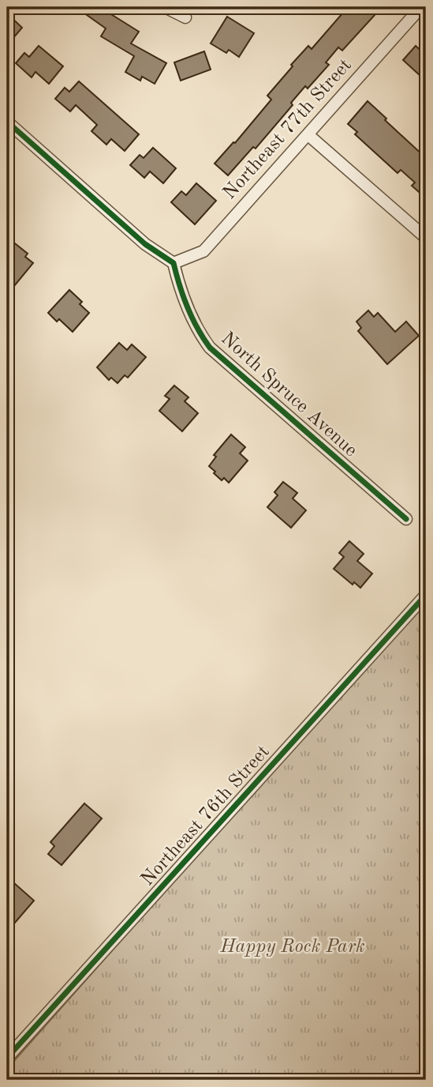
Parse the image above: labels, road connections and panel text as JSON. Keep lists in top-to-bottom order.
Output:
{
  "streets": {
    "street": ["Northeast 77th Street", "North Spruce Avenue", "Northeast 76th Street"]
  },
  "crossings": [
    ["Northeast 77th Street", "North Spruce Avenue"]
  ],
  "parks": ["Happy Rock Park"]
}
